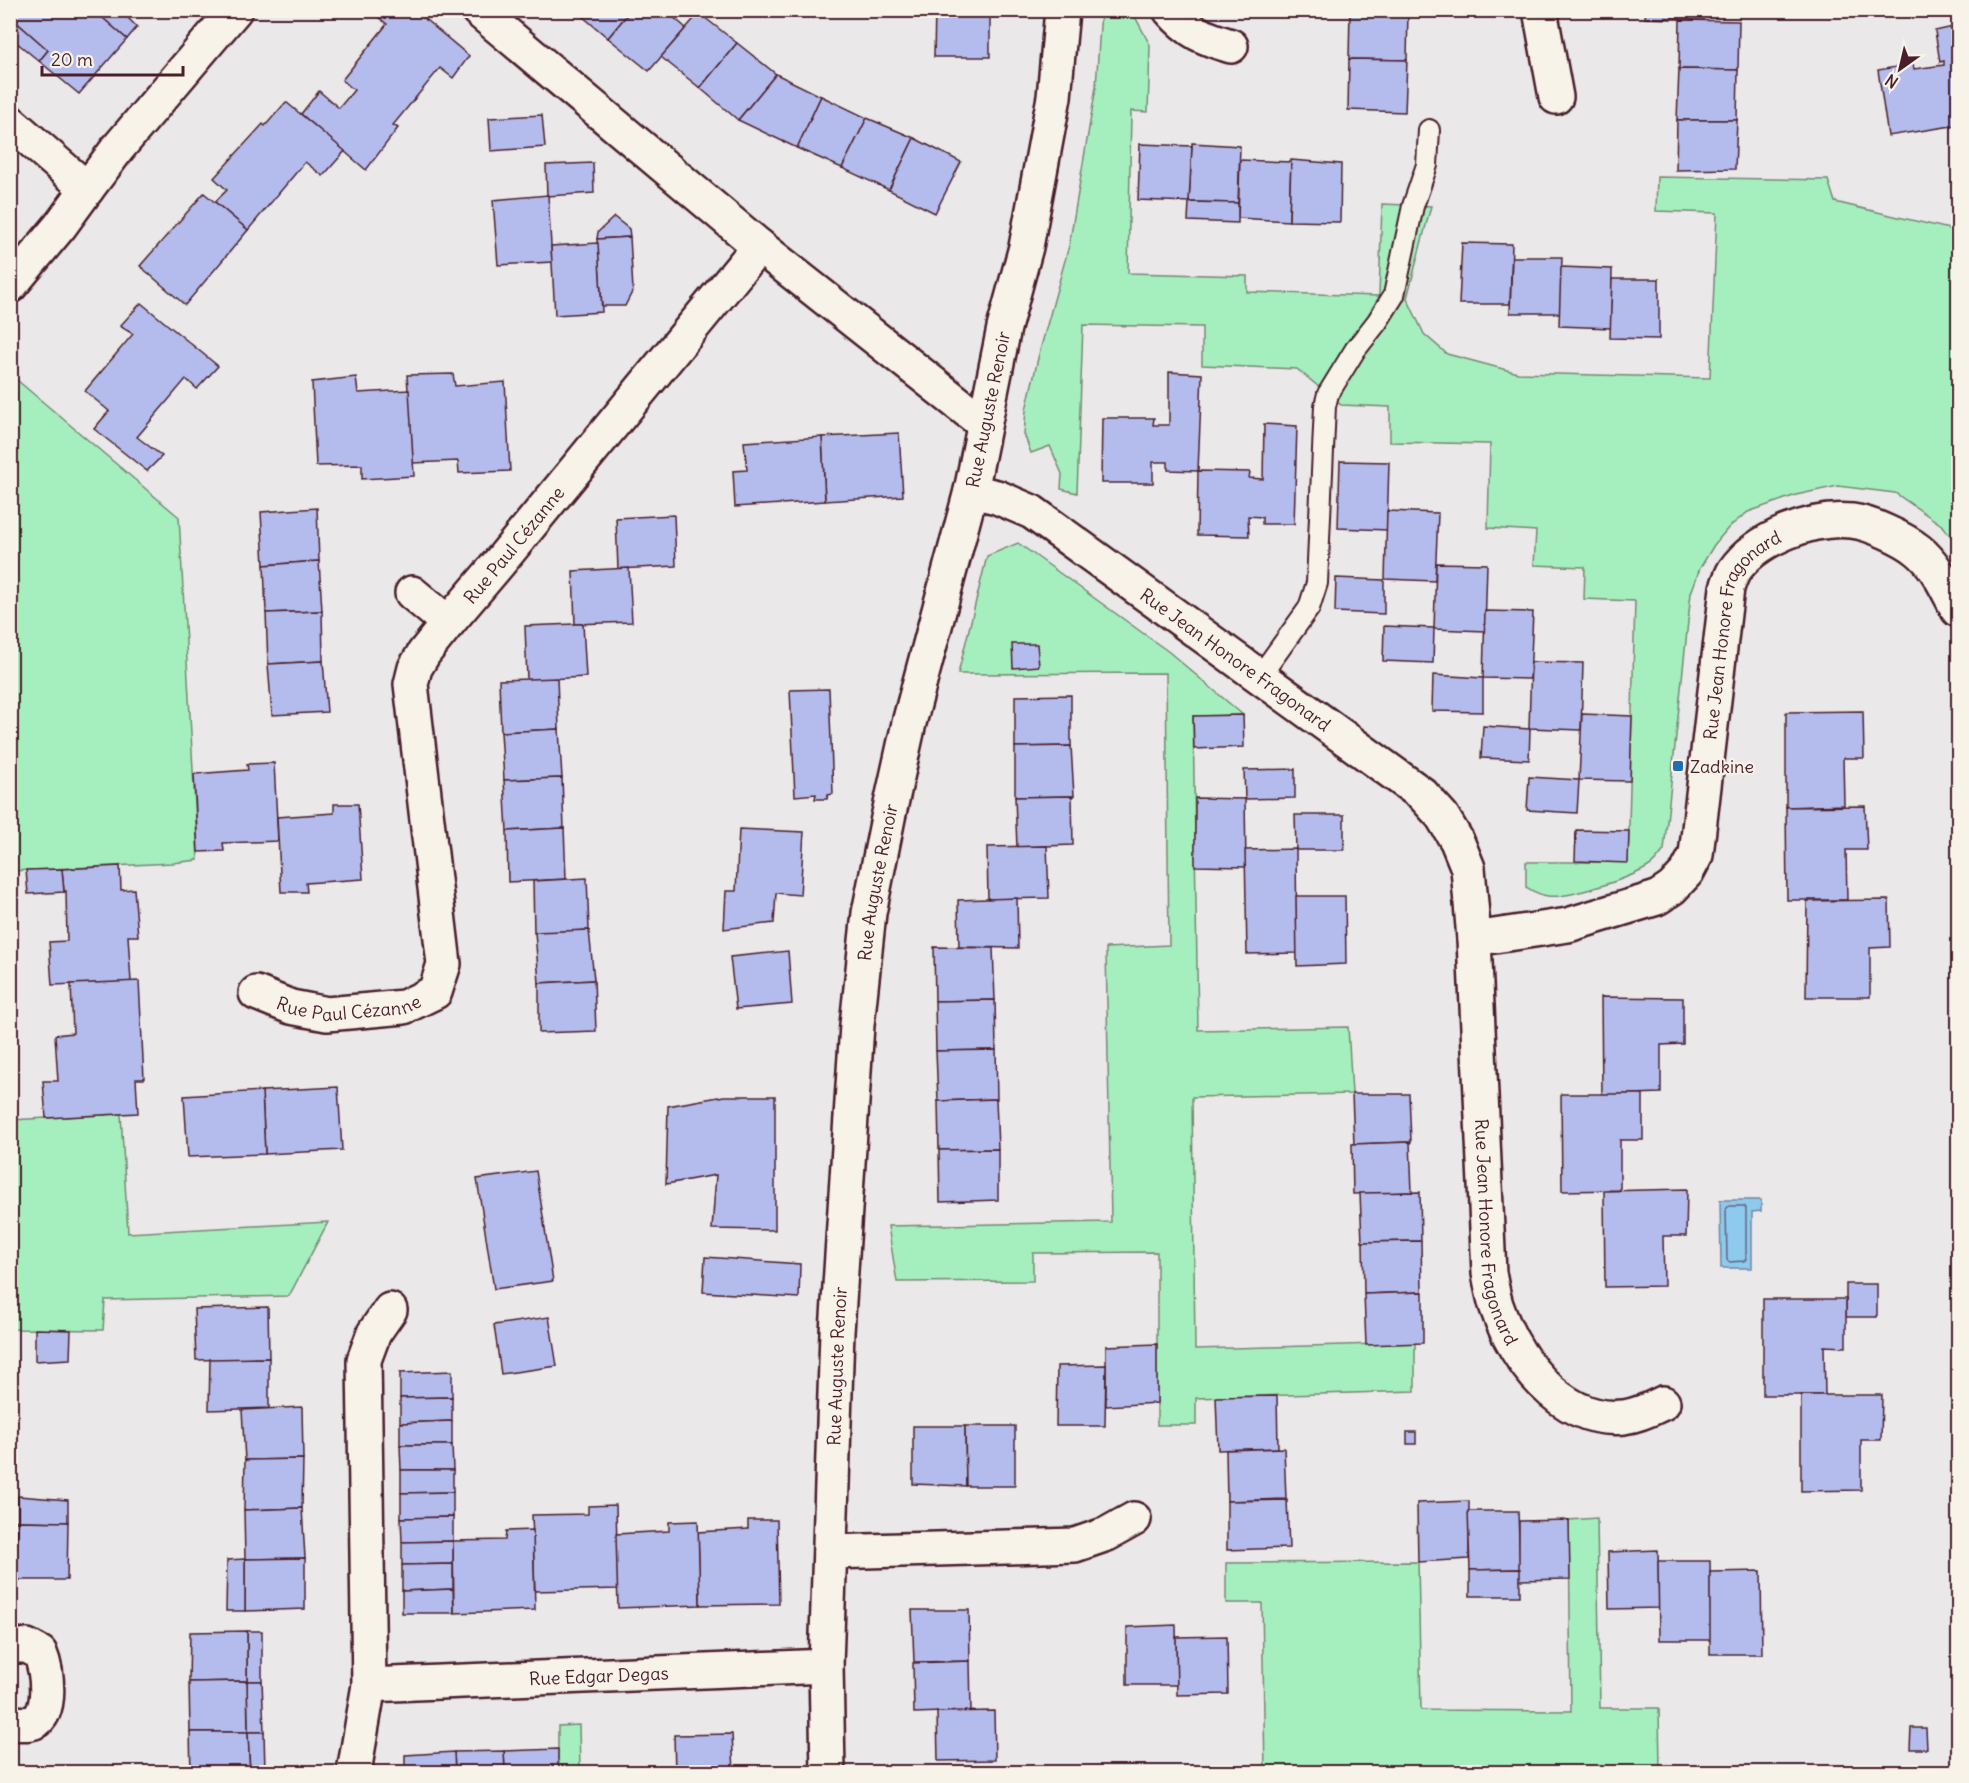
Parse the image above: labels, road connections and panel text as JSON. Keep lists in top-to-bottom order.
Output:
{
  "streets": {
    "street": [
      "Rue Auguste Renoir",
      "Rue Paul Cézanne",
      "Rue Jean Honore Fragonard",
      "Rue Edgar Degas"
    ]
  },
  "crossings": [
    ["Rue Auguste Renoir", "Rue Jean Honore Fragonard"],
    ["Rue Auguste Renoir", "Rue Edgar Degas"]
  ],
  "places": {
    "transit": ["Zadkine"]
  },
  "scale_bar": "20 m",
  "north": "bottom left"
}
